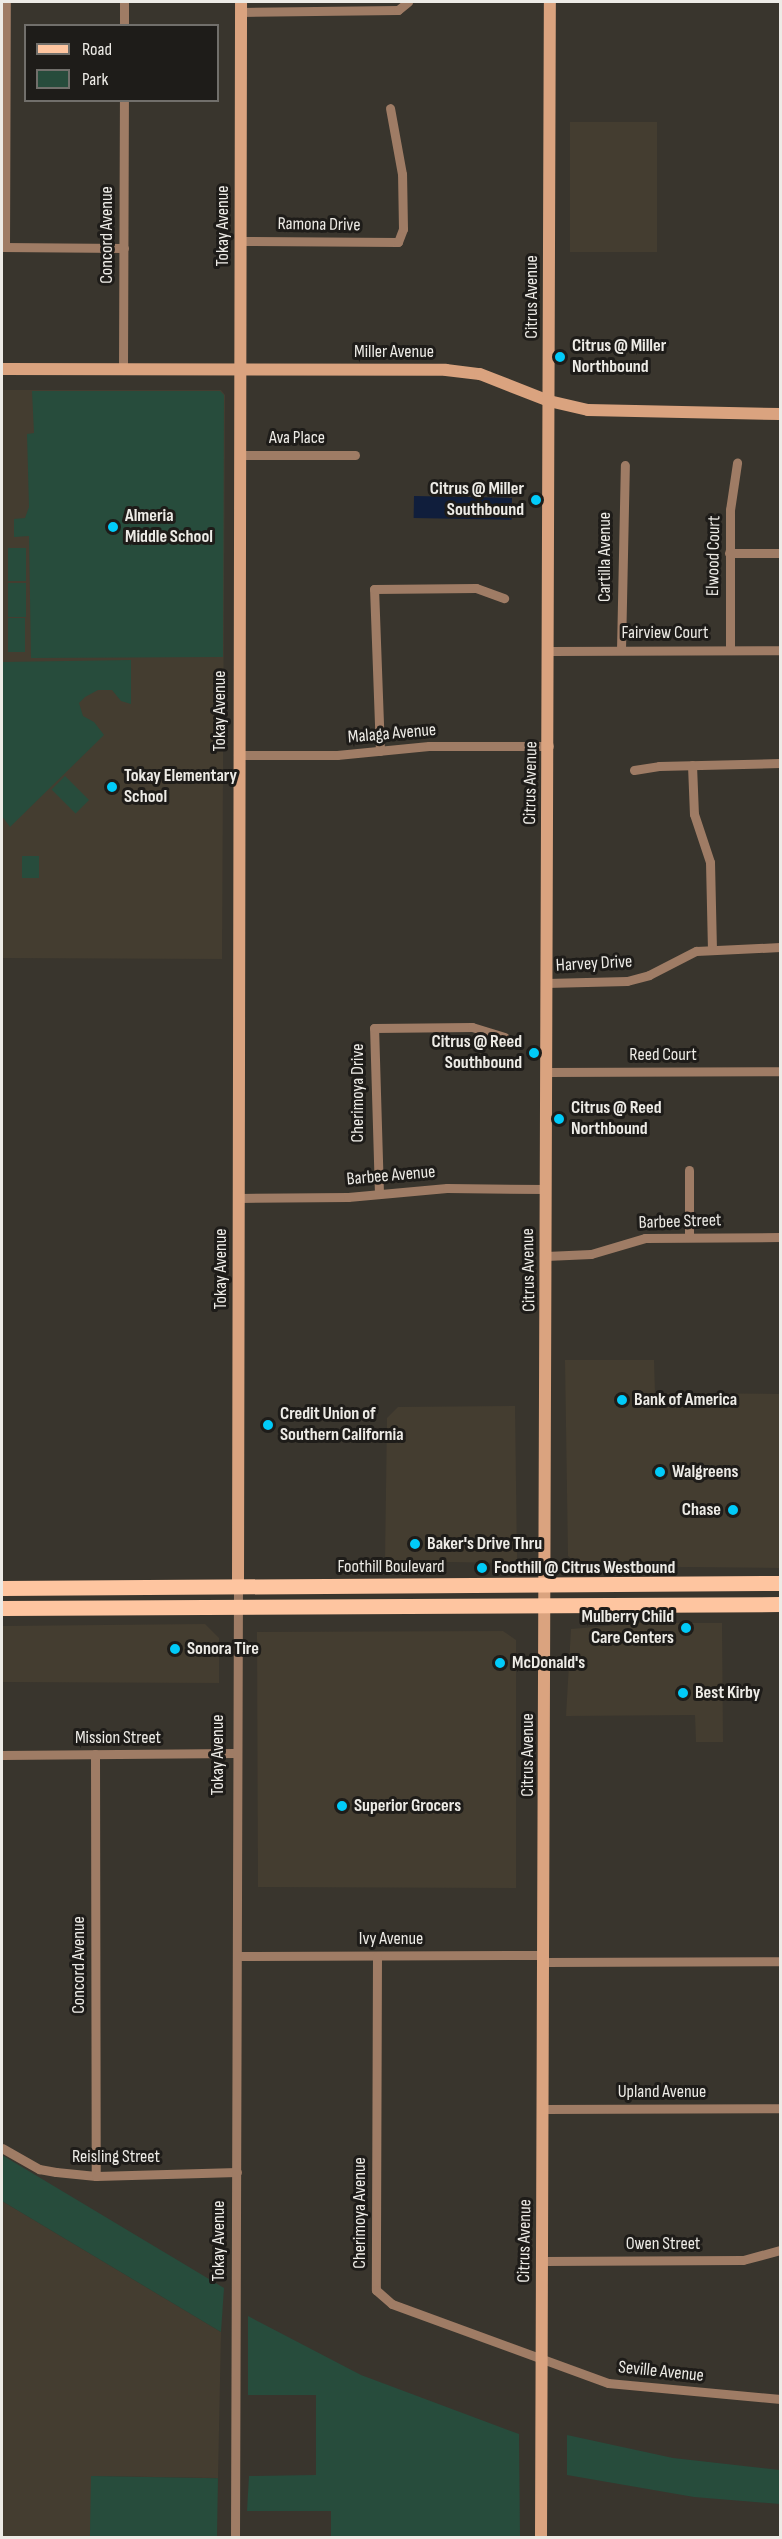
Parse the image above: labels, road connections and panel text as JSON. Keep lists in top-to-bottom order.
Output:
{
  "streets": {
    "main road": [
      "Tokay Avenue",
      "Citrus Avenue",
      "Miller Avenue",
      "Foothill Boulevard"
    ],
    "street": [
      "Ramona Drive",
      "Concord Avenue",
      "Ava Place",
      "Elwood Court",
      "Cartilla Avenue",
      "Fairview Court",
      "Malaga Avenue",
      "Harvey Drive",
      "Reed Court",
      "Cherimoya Drive",
      "Barbee Avenue",
      "Barbee Street",
      "Mission Street",
      "Ivy Avenue",
      "Upland Avenue",
      "Reisling Street",
      "Cherimoya Avenue",
      "Owen Street",
      "Seville Avenue"
    ]
  },
  "crossings": [
    ["Ramona Drive", "Tokay Avenue"],
    ["Tokay Avenue", "Miller Avenue"],
    ["Tokay Avenue", "Ava Place"],
    ["Tokay Avenue", "Malaga Avenue"],
    ["Tokay Avenue", "Barbee Avenue"],
    ["Tokay Avenue", "Foothill Boulevard"],
    ["Tokay Avenue", "Mission Street"],
    ["Tokay Avenue", "Ivy Avenue"],
    ["Tokay Avenue", "Reisling Street"],
    ["Concord Avenue", "Miller Avenue"],
    ["Concord Avenue", "Mission Street"],
    ["Concord Avenue", "Reisling Street"],
    ["Citrus Avenue", "Miller Avenue"],
    ["Citrus Avenue", "Fairview Court"],
    ["Citrus Avenue", "Malaga Avenue"],
    ["Citrus Avenue", "Harvey Drive"],
    ["Citrus Avenue", "Reed Court"],
    ["Citrus Avenue", "Barbee Avenue"],
    ["Citrus Avenue", "Barbee Street"],
    ["Citrus Avenue", "Foothill Boulevard"],
    ["Citrus Avenue", "Ivy Avenue"],
    ["Citrus Avenue", "Upland Avenue"],
    ["Citrus Avenue", "Cherimoya Avenue"],
    ["Citrus Avenue", "Owen Street"],
    ["Citrus Avenue", "Seville Avenue"],
    ["Elwood Court", "Fairview Court"],
    ["Cartilla Avenue", "Fairview Court"],
    ["Cherimoya Drive", "Barbee Avenue"],
    ["Ivy Avenue", "Cherimoya Avenue"],
    ["Cherimoya Avenue", "Seville Avenue"]
  ],
  "places": [
    "Citrus @ Miller Northbound",
    "Citrus @ Miller Southbound",
    "Almeria Middle School",
    "Tokay Elementary School",
    "Citrus @ Reed Southbound",
    "Citrus @ Reed Northbound",
    "Bank of America",
    "Credit Union of Southern California",
    "Walgreens",
    "Chase",
    "Baker's Drive Thru",
    "Foothill @ Citrus Westbound",
    "Mulberry Child Care Centers",
    "Sonora Tire",
    "McDonald's",
    "Best Kirby",
    "Superior Grocers"
  ],
  "legend": ["Road", "Park"]
}
